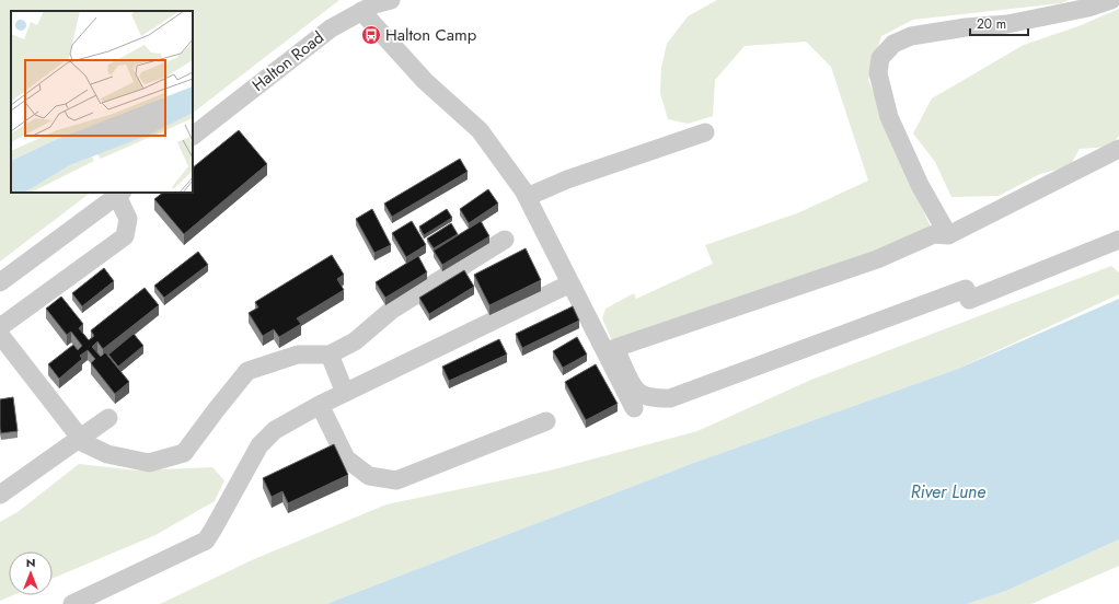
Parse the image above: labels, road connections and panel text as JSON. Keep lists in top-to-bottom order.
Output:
{
  "streets": {
    "street": ["Halton Road"]
  },
  "water": ["River Lune"],
  "places": {
    "bus stop": ["Halton Camp"]
  },
  "scale_bar": "20 m",
  "north": "top"
}
